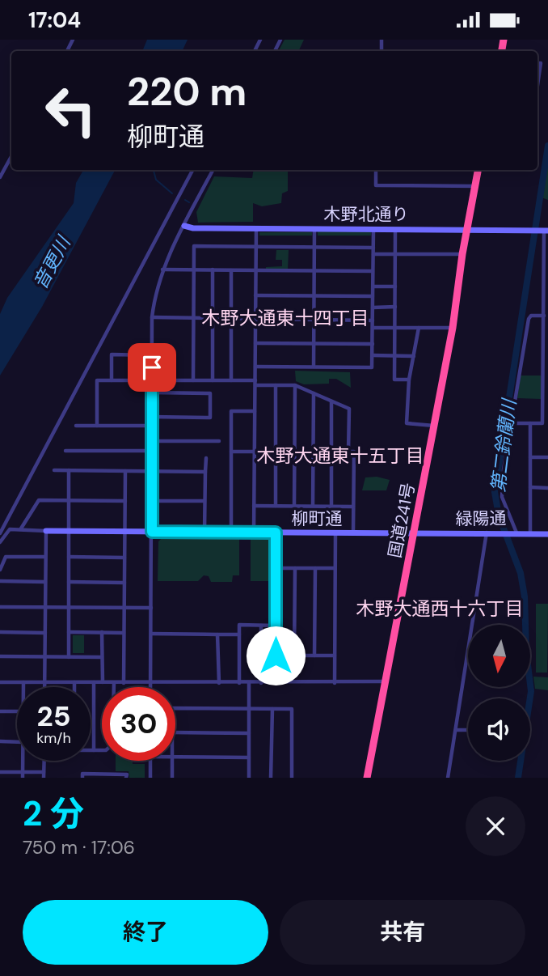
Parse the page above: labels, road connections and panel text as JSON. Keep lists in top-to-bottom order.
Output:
{
  "streets": {
    "highway": ["国道241号"],
    "street": ["木野北通り", "柳町通", "緑陽通"]
  },
  "crossings": [
    ["木野北通り", "国道241号"],
    ["柳町通", "緑陽通"],
    ["柳町通", "国道241号"],
    ["緑陽通", "国道241号"]
  ],
  "districts": ["木野大通東十四丁目", "木野大通東十五丁目", "木野大通西十六丁目"],
  "water": ["音更川", "第二鈴蘭川"],
  "north": "bottom",
  "page": {
    "status": "17:04",
    "turn": ["220 m", "柳町通"],
    "speed": "25 km/h",
    "limit": "30",
    "heading": ["2 分", "750 m · 17:06"],
    "buttons": ["終了", "共有"]
  }
}
